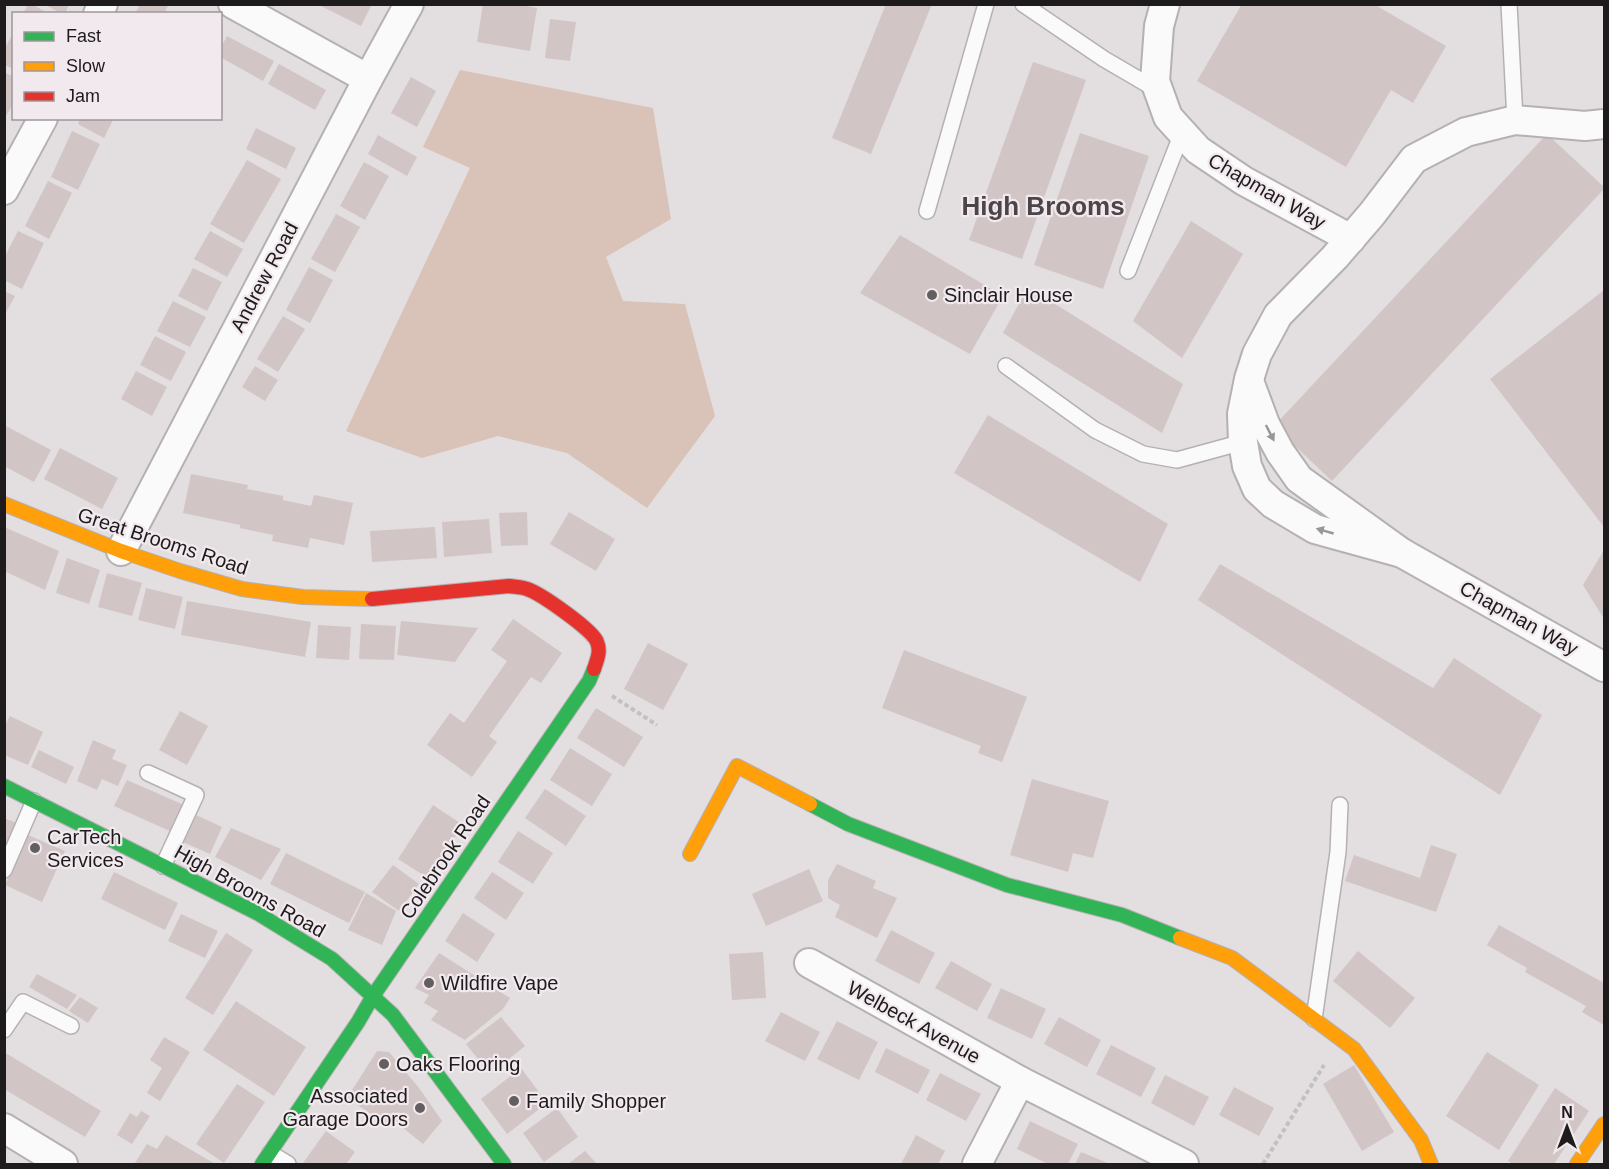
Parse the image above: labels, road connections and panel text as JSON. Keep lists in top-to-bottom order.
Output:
{
  "streets": {
    "street": [
      "Chapman Way",
      "Andrew Road",
      "Great Brooms Road",
      "Colebrook Road",
      "High Brooms Road",
      "Welbeck Avenue"
    ]
  },
  "crossings": [
    ["Andrew Road", "Great Brooms Road"],
    ["Great Brooms Road", "Colebrook Road"],
    ["Colebrook Road", "High Brooms Road"]
  ],
  "districts": ["High Brooms"],
  "places": [
    "Sinclair House",
    "CarTech Services",
    "Wildfire Vape",
    "Oaks Flooring",
    "Family Shopper",
    "Associated Garage Doors"
  ],
  "legend": ["Fast", "Slow", "Jam"],
  "north": "top"
}
